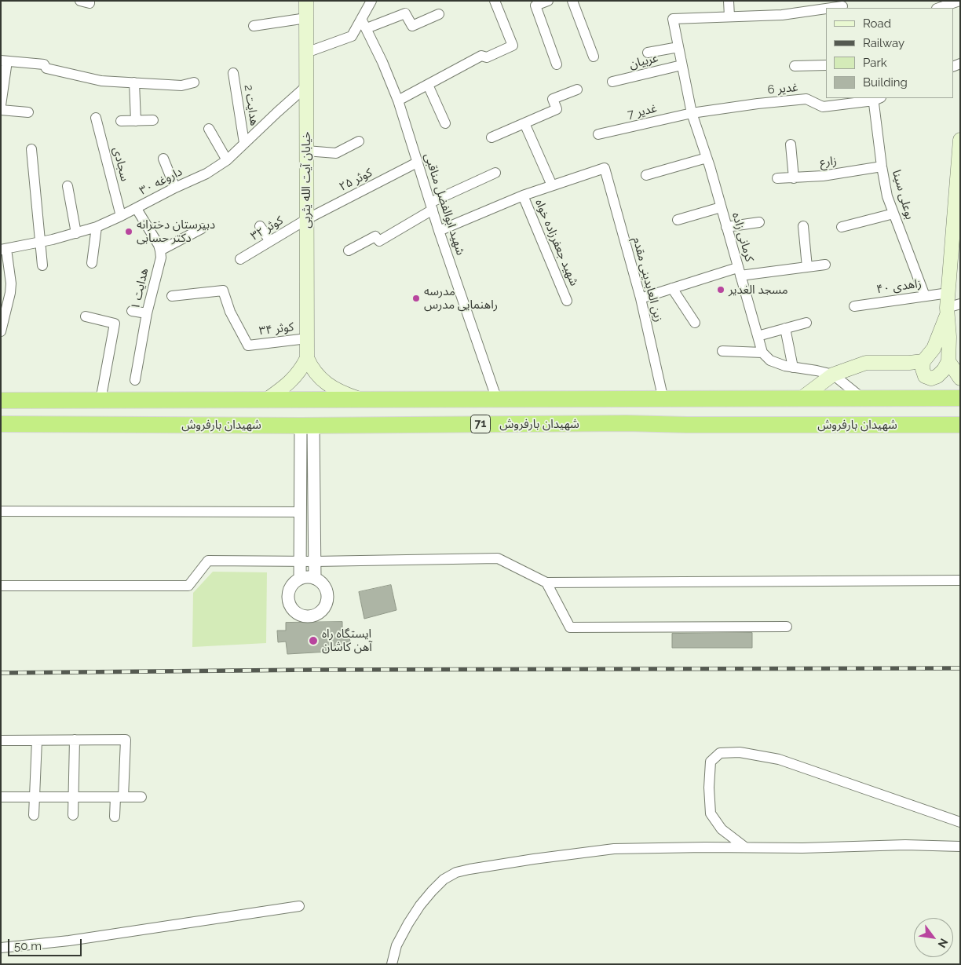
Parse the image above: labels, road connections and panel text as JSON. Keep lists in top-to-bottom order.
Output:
{
  "streets": {
    "highway": ["71", "شهیدان بارفروش"],
    "main road": ["خیابان آیت الله یثربی"],
    "street": [
      "عربیان",
      "غدیر 6",
      "هدایت 2",
      "غدیر 7",
      "زارع",
      "سجادی",
      "کوثر ۲۵",
      "داروغه ۳۰",
      "بوعلی سینا",
      "شهید ابوالفضل مناقبی",
      "کوثر ۳۲",
      "کرمانی زاده",
      "شهید جعفرزاده خواه",
      "زین العابدینی مقدم",
      "زاهدی ۴۰",
      "هدایت ۱",
      "کوثر ۳۴"
    ]
  },
  "crossings": [
    ["عربیان", "کرمانی زاده"],
    ["غدیر 6", "غدیر 7"],
    ["غدیر 6", "بوعلی سینا"],
    ["غدیر 6", "کرمانی زاده"],
    ["هدایت 2", "داروغه ۳۰"],
    ["غدیر 7", "کرمانی زاده"],
    ["زارع", "بوعلی سینا"],
    ["سجادی", "داروغه ۳۰"],
    ["خیابان آیت الله یثربی", "کوثر ۲۵"],
    ["خیابان آیت الله یثربی", "داروغه ۳۰"],
    ["خیابان آیت الله یثربی", "کوثر ۳۲"],
    ["خیابان آیت الله یثربی", "کوثر ۳۴"],
    ["کوثر ۲۵", "شهید ابوالفضل مناقبی"],
    ["کوثر ۲۵", "کوثر ۳۲"],
    ["بوعلی سینا", "زاهدی ۴۰"],
    ["شهید ابوالفضل مناقبی", "شهیدان بارفروش"],
    ["زین العابدینی مقدم", "شهیدان بارفروش"]
  ],
  "places": [
    "دبیرستان دخترانه دکتر حسابی",
    "مسجد الغدیر",
    "مدرسه راهنمایی مدرس",
    "ایستگاه راه آهن کاشان"
  ],
  "legend": [
    "Road",
    "Railway",
    "Park",
    "Building"
  ],
  "scale_bar": "50 m",
  "north": "bottom right"
}
